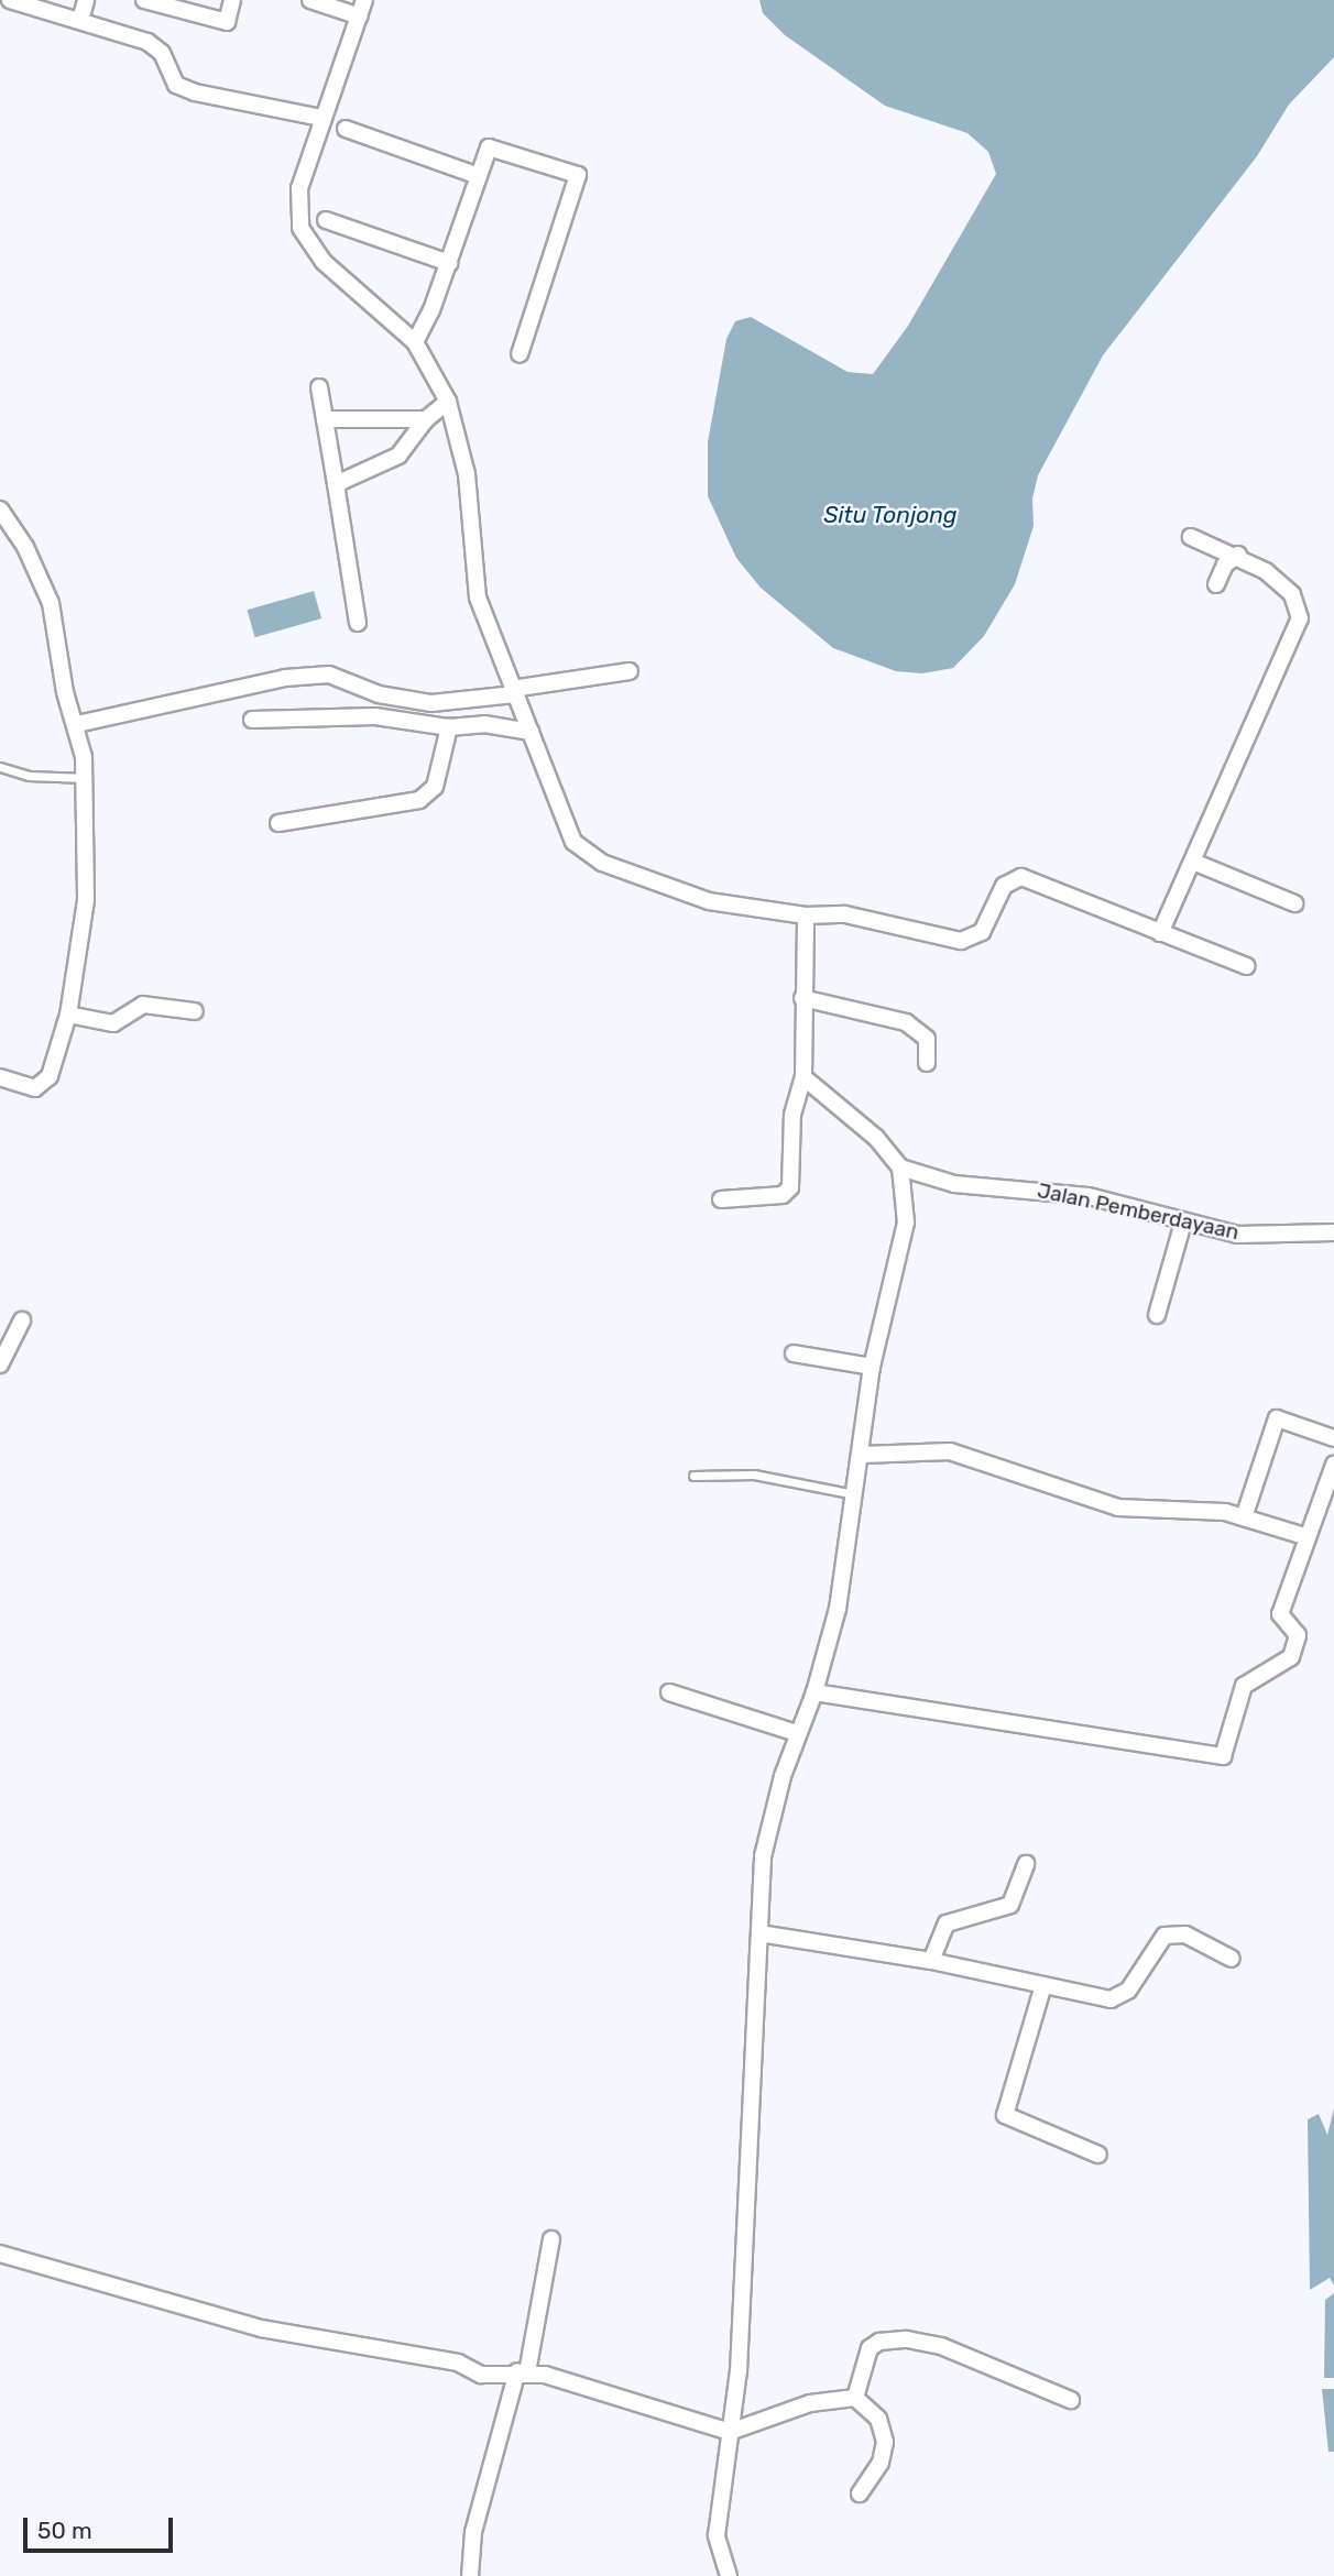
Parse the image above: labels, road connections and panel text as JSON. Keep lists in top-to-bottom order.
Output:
{
  "streets": {
    "street": ["Jalan Pemberdayaan"]
  },
  "water": ["Situ Tonjong"],
  "scale_bar": "50 m"
}
